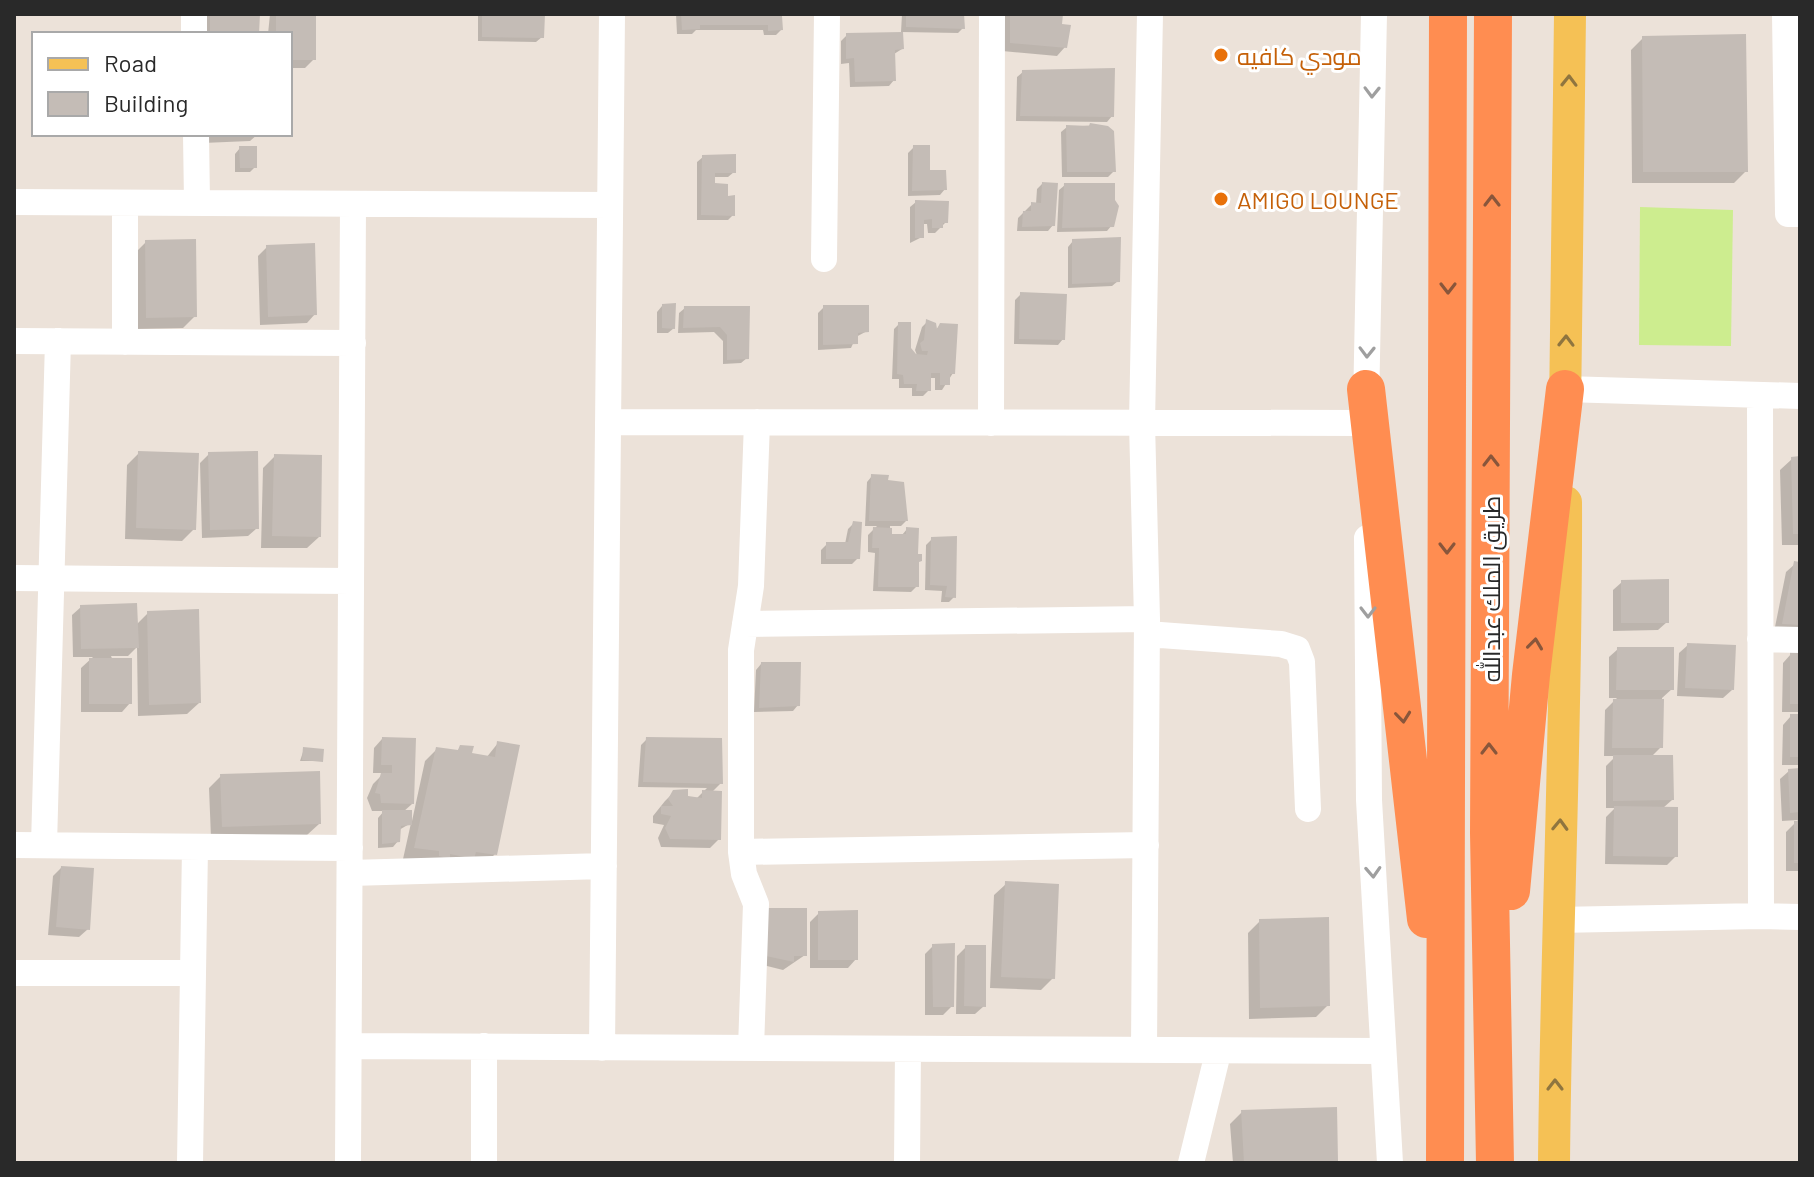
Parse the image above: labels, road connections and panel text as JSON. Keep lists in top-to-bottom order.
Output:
{
  "streets": {
    "highway": ["طريق الملك عبدالله"]
  },
  "places": ["مودي كافيه", "AMIGO LOUNGE"],
  "legend": ["Road", "Building"]
}
